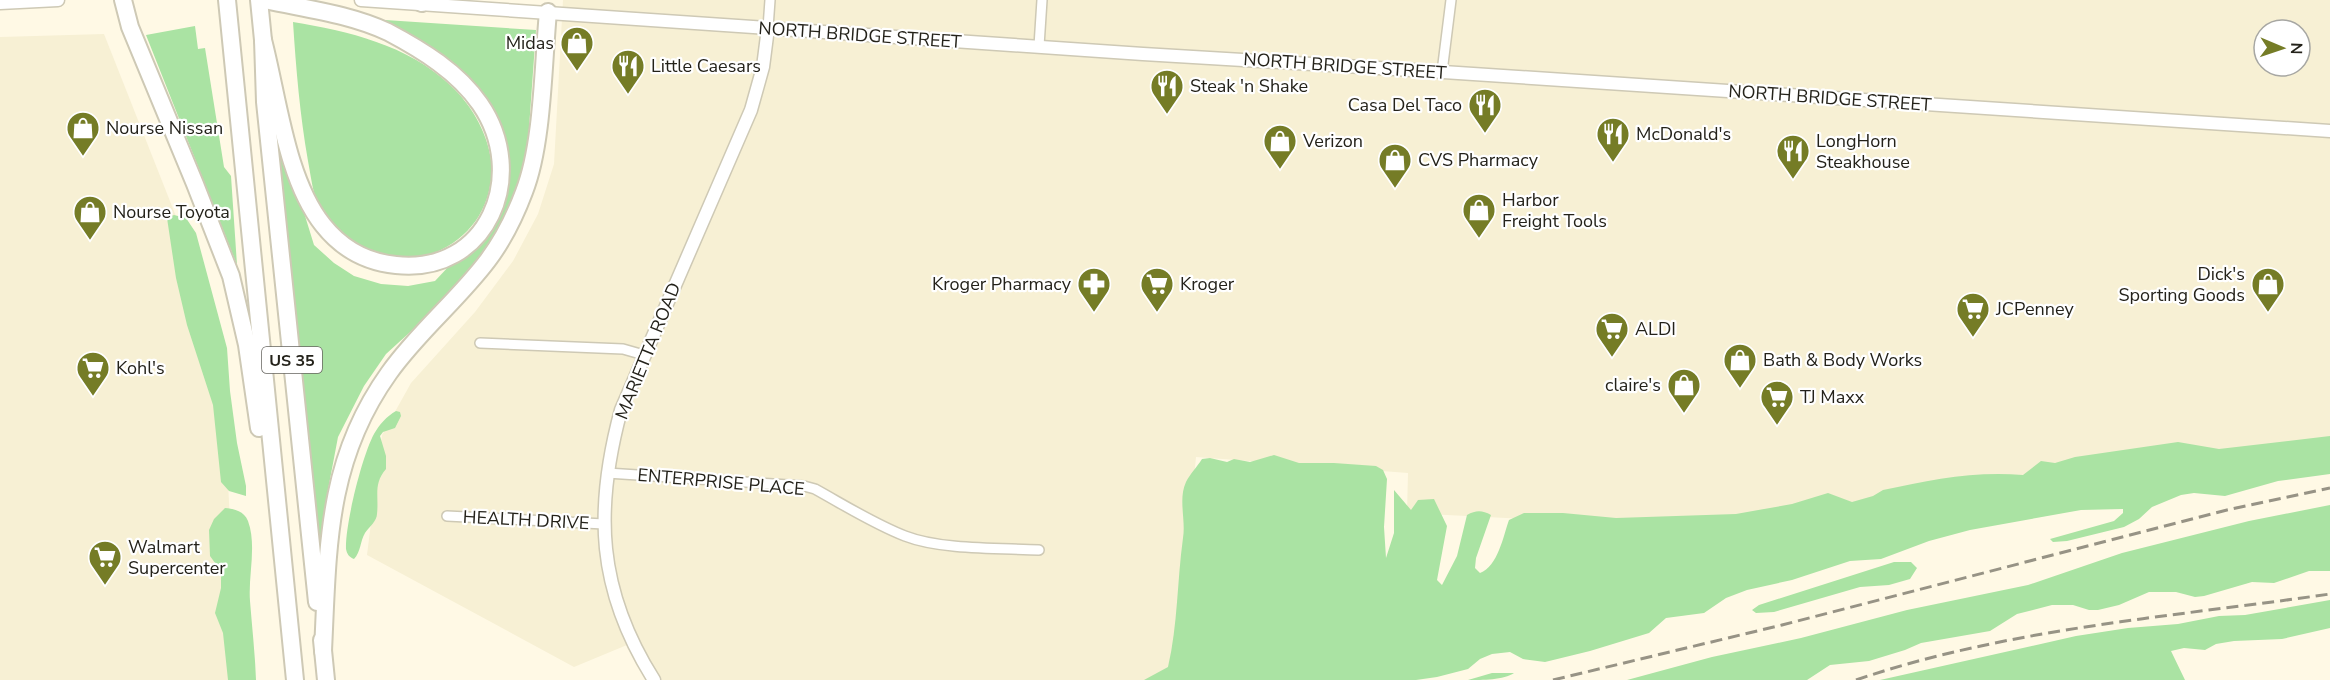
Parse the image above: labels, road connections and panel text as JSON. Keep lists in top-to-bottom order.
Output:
{
  "streets": {
    "highway": ["US 35"],
    "main road": ["NORTH BRIDGE STREET", "MARIETTA ROAD"],
    "street": ["ENTERPRISE PLACE", "HEALTH DRIVE"]
  },
  "crossings": [
    ["NORTH BRIDGE STREET", "MARIETTA ROAD"],
    ["MARIETTA ROAD", "ENTERPRISE PLACE"],
    ["MARIETTA ROAD", "HEALTH DRIVE"]
  ],
  "places": {
    "shop": [
      "Midas",
      "Nourse Nissan",
      "Verizon",
      "CVS Pharmacy",
      "Harbor Freight Tools",
      "Nourse Toyota",
      "Dick's Sporting Goods",
      "Bath & Body Works",
      "claire's"
    ],
    "restaurant": [
      "Little Caesars",
      "Steak 'n Shake",
      "Casa Del Taco",
      "McDonald's",
      "LongHorn Steakhouse"
    ],
    "pharmacy": ["Kroger Pharmacy"],
    "supermarket": [
      "Kroger",
      "JCPenney",
      "ALDI",
      "Kohl's",
      "TJ Maxx",
      "Walmart Supercenter"
    ]
  },
  "north": "right"
}
